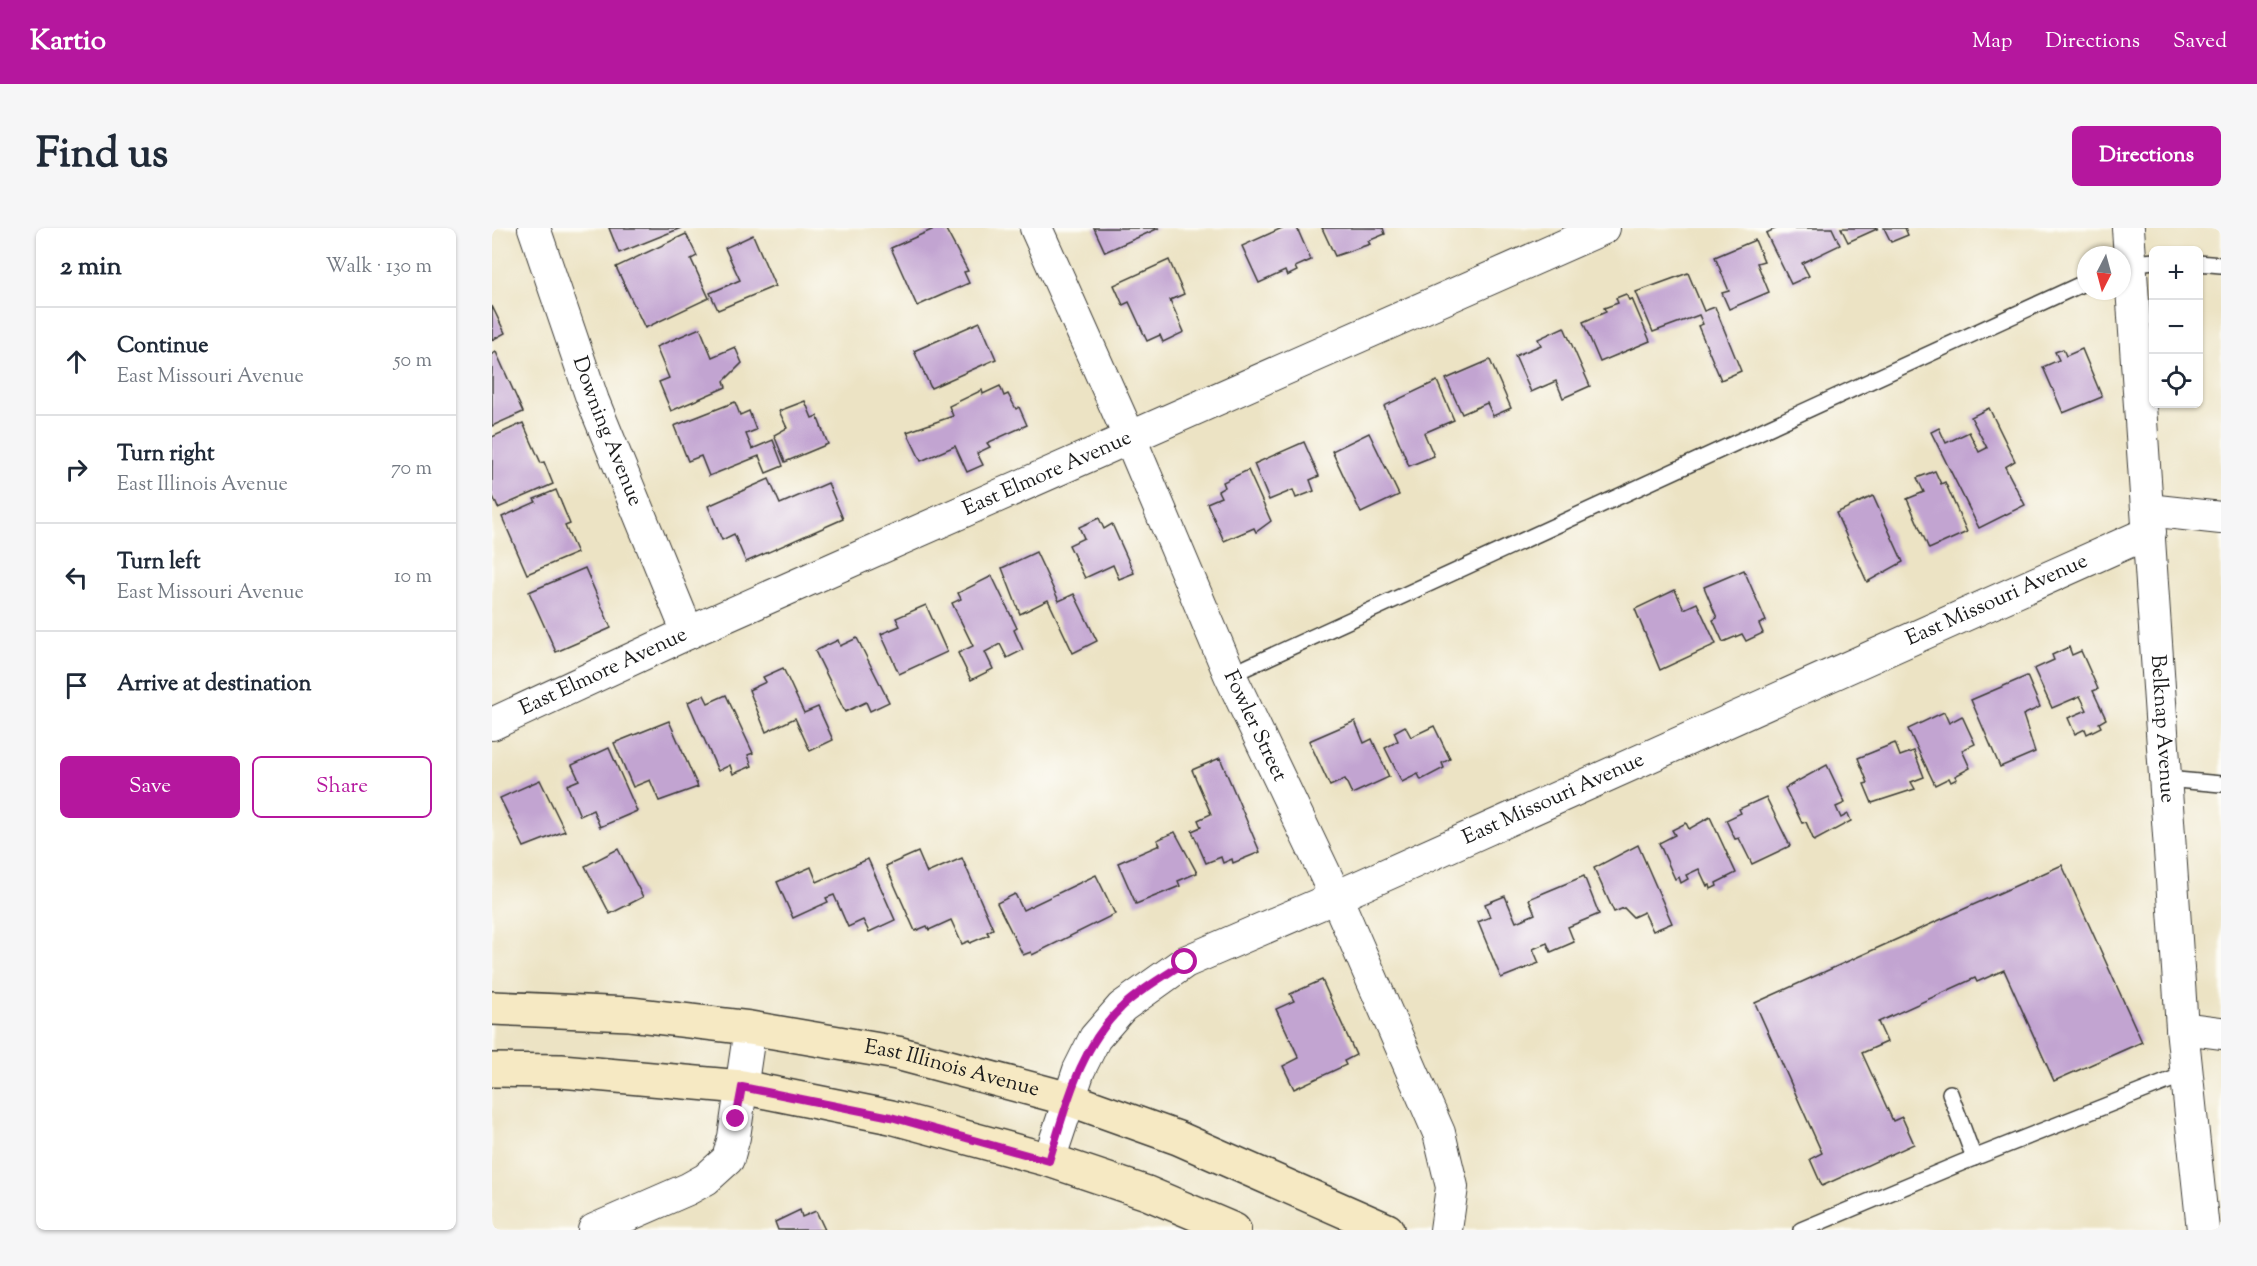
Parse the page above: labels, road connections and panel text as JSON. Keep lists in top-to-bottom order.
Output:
{
  "streets": {
    "main road": ["East Illinois Avenue"],
    "street": [
      "Downing Avenue",
      "East Elmore Avenue",
      "East Missouri Avenue",
      "Fowler Street",
      "Belknap Avenue"
    ]
  },
  "crossings": [
    ["Downing Avenue", "East Elmore Avenue"],
    ["East Elmore Avenue", "Fowler Street"],
    ["East Missouri Avenue", "Fowler Street"],
    ["East Missouri Avenue", "Belknap Avenue"],
    ["East Missouri Avenue", "East Illinois Avenue"]
  ],
  "north": "bottom",
  "page": {
    "header": "Kartio",
    "nav": ["Map", "Directions", "Saved"],
    "title": "Find us",
    "buttons": [
      "Directions",
      ["Save", "Share"]
    ],
    "heading": ["2 min", "Walk · 130 m"],
    "map_buttons": ["+", "−"],
    "list": [
      ["Continue", "East Missouri Avenue", "50 m"],
      ["Turn right", "East Illinois Avenue", "70 m"],
      ["Turn left", "East Missouri Avenue", "10 m"],
      "Arrive at destination"
    ]
  }
}
